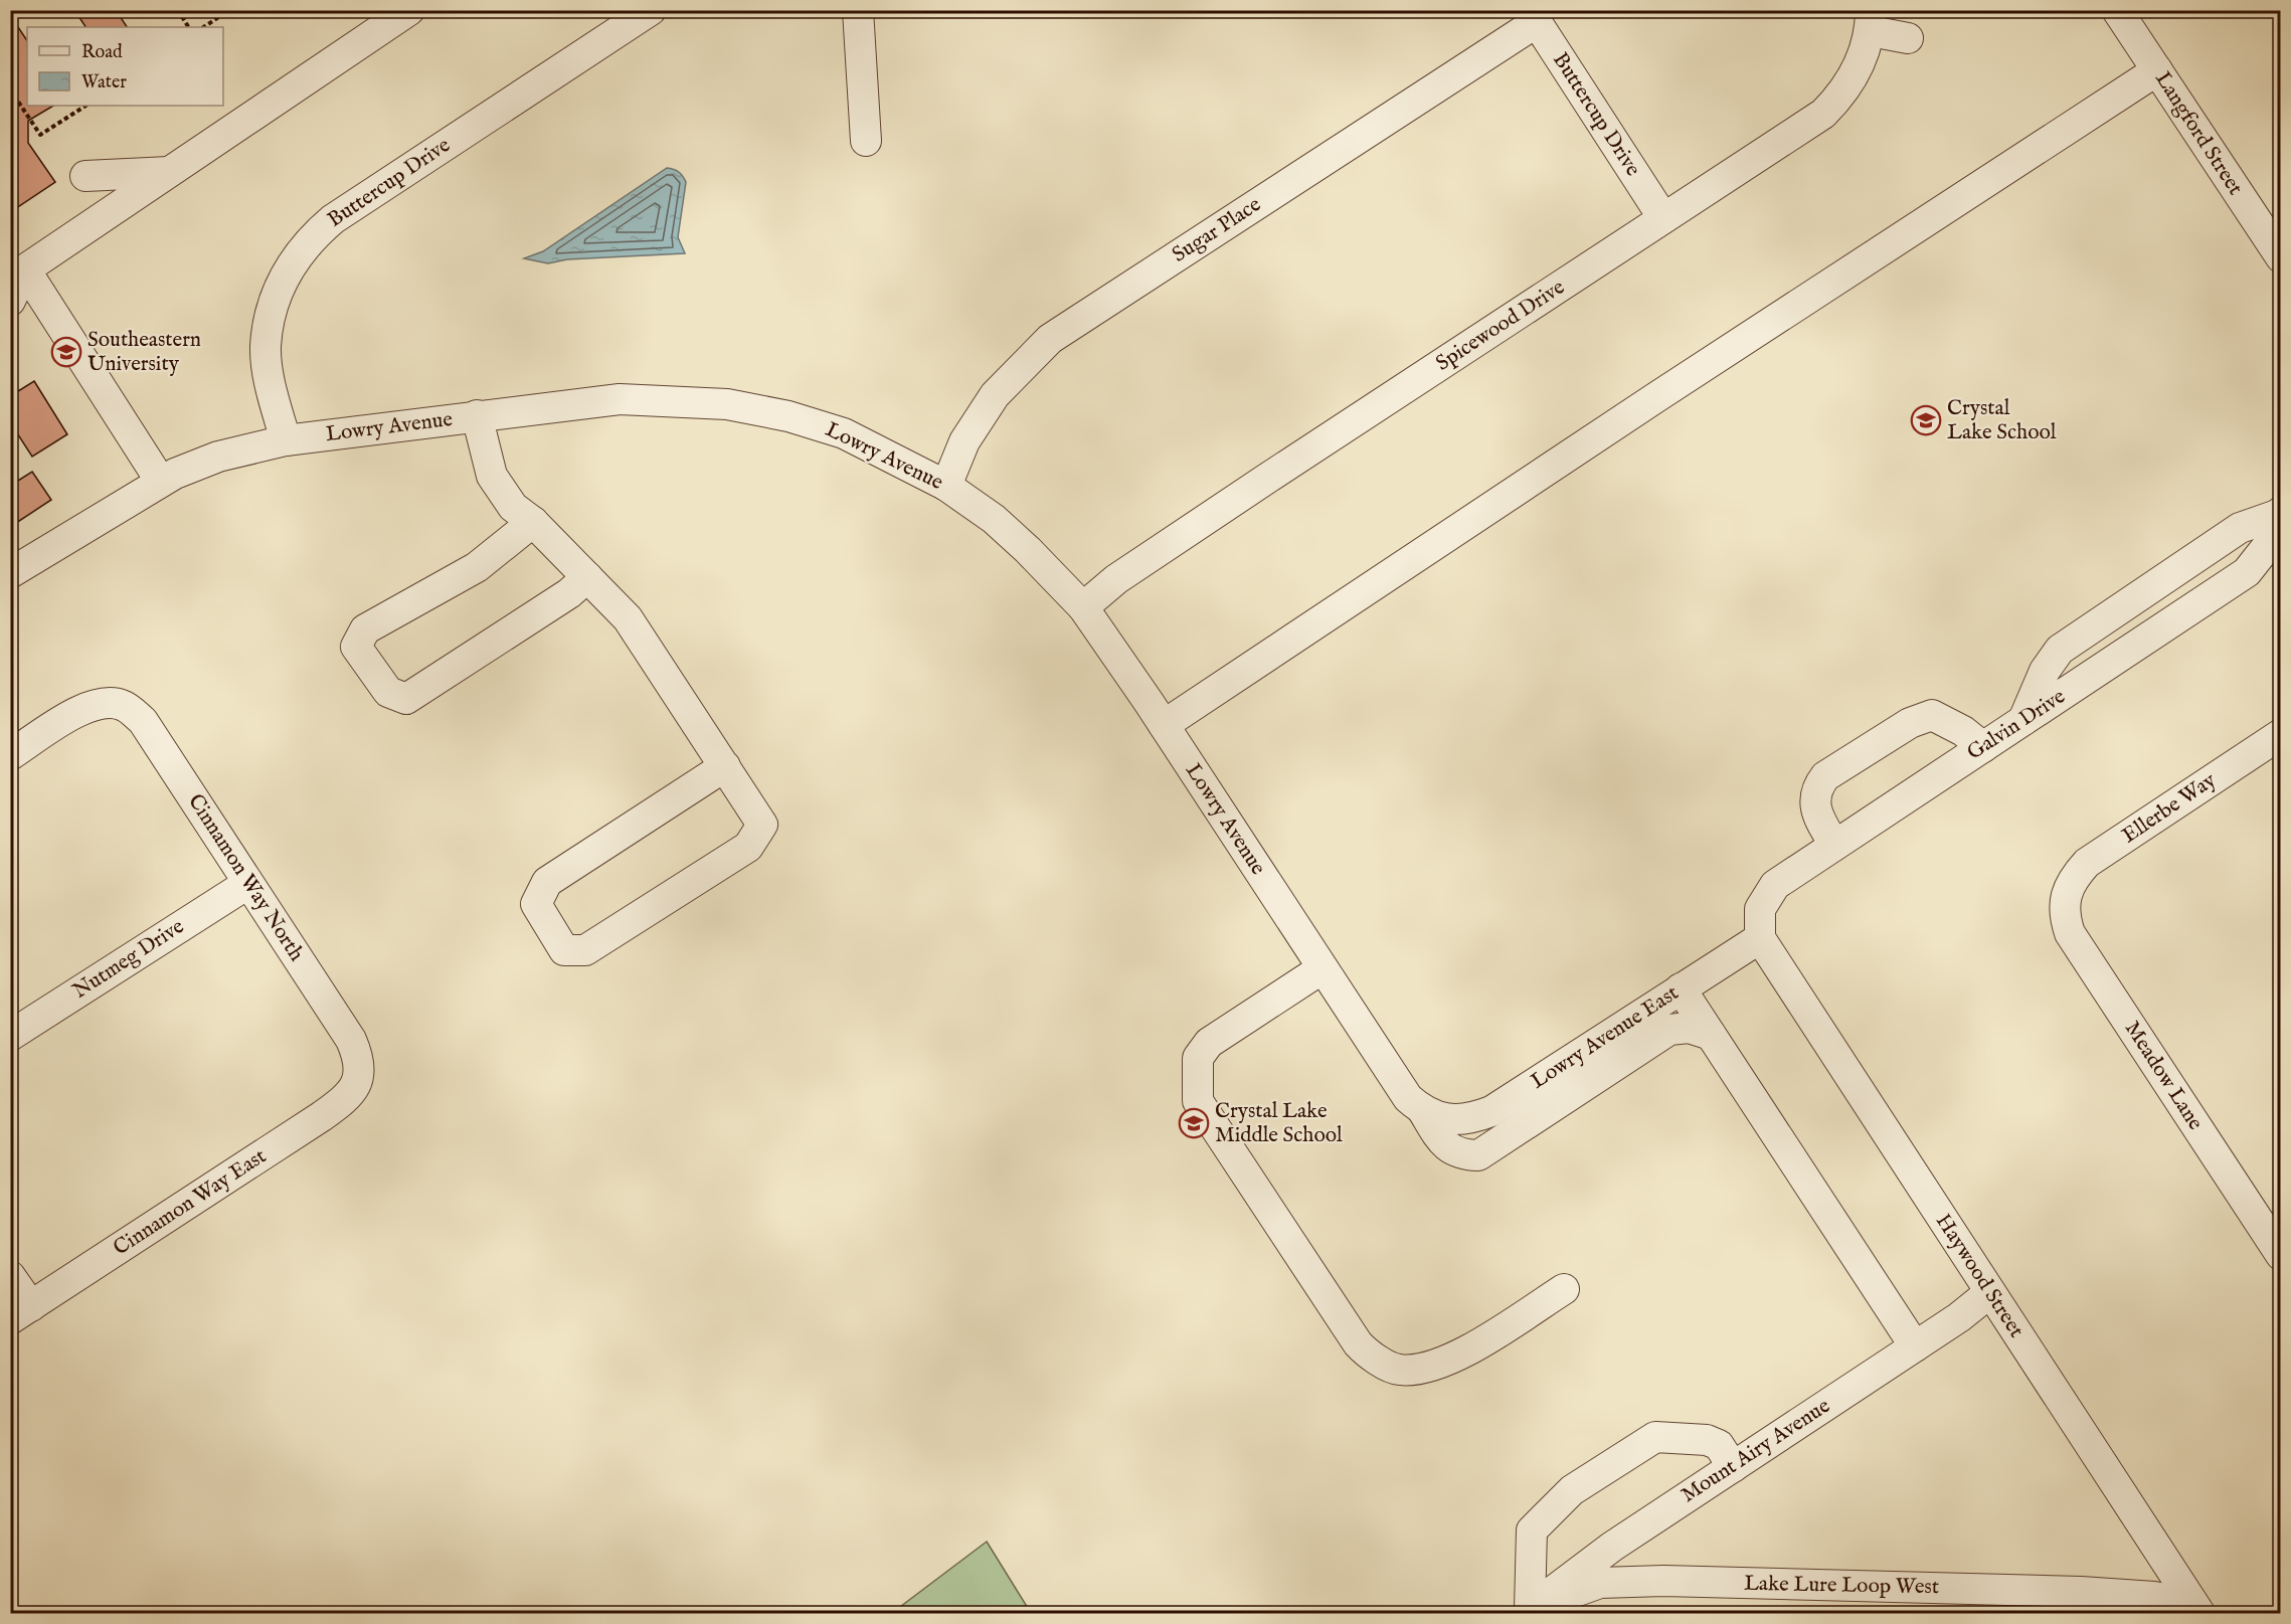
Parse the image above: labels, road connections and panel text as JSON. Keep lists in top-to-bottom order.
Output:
{
  "streets": {
    "street": [
      "Buttercup Drive",
      "Langford Street",
      "Sugar Place",
      "Spicewood Drive",
      "Lowry Avenue",
      "Galvin Drive",
      "Ellerbe Way",
      "Cinnamon Way North",
      "Nutmeg Drive",
      "Lowry Avenue East",
      "Meadow Lane",
      "Cinnamon Way East",
      "Haywood Street",
      "Mount Airy Avenue",
      "Lake Lure Loop West"
    ]
  },
  "crossings": [
    ["Buttercup Drive", "Sugar Place"],
    ["Buttercup Drive", "Spicewood Drive"],
    ["Buttercup Drive", "Lowry Avenue"],
    ["Sugar Place", "Lowry Avenue"],
    ["Spicewood Drive", "Lowry Avenue"],
    ["Lowry Avenue", "Lowry Avenue East"],
    ["Galvin Drive", "Lowry Avenue East"],
    ["Galvin Drive", "Haywood Street"],
    ["Ellerbe Way", "Meadow Lane"],
    ["Cinnamon Way North", "Nutmeg Drive"],
    ["Cinnamon Way North", "Cinnamon Way East"],
    ["Lowry Avenue East", "Haywood Street"],
    ["Haywood Street", "Mount Airy Avenue"],
    ["Haywood Street", "Lake Lure Loop West"],
    ["Mount Airy Avenue", "Lake Lure Loop West"]
  ],
  "places": {
    "school or university": ["Southeastern University", "Crystal Lake School", "Crystal Lake Middle School"]
  },
  "legend": ["Road", "Water"]
}
